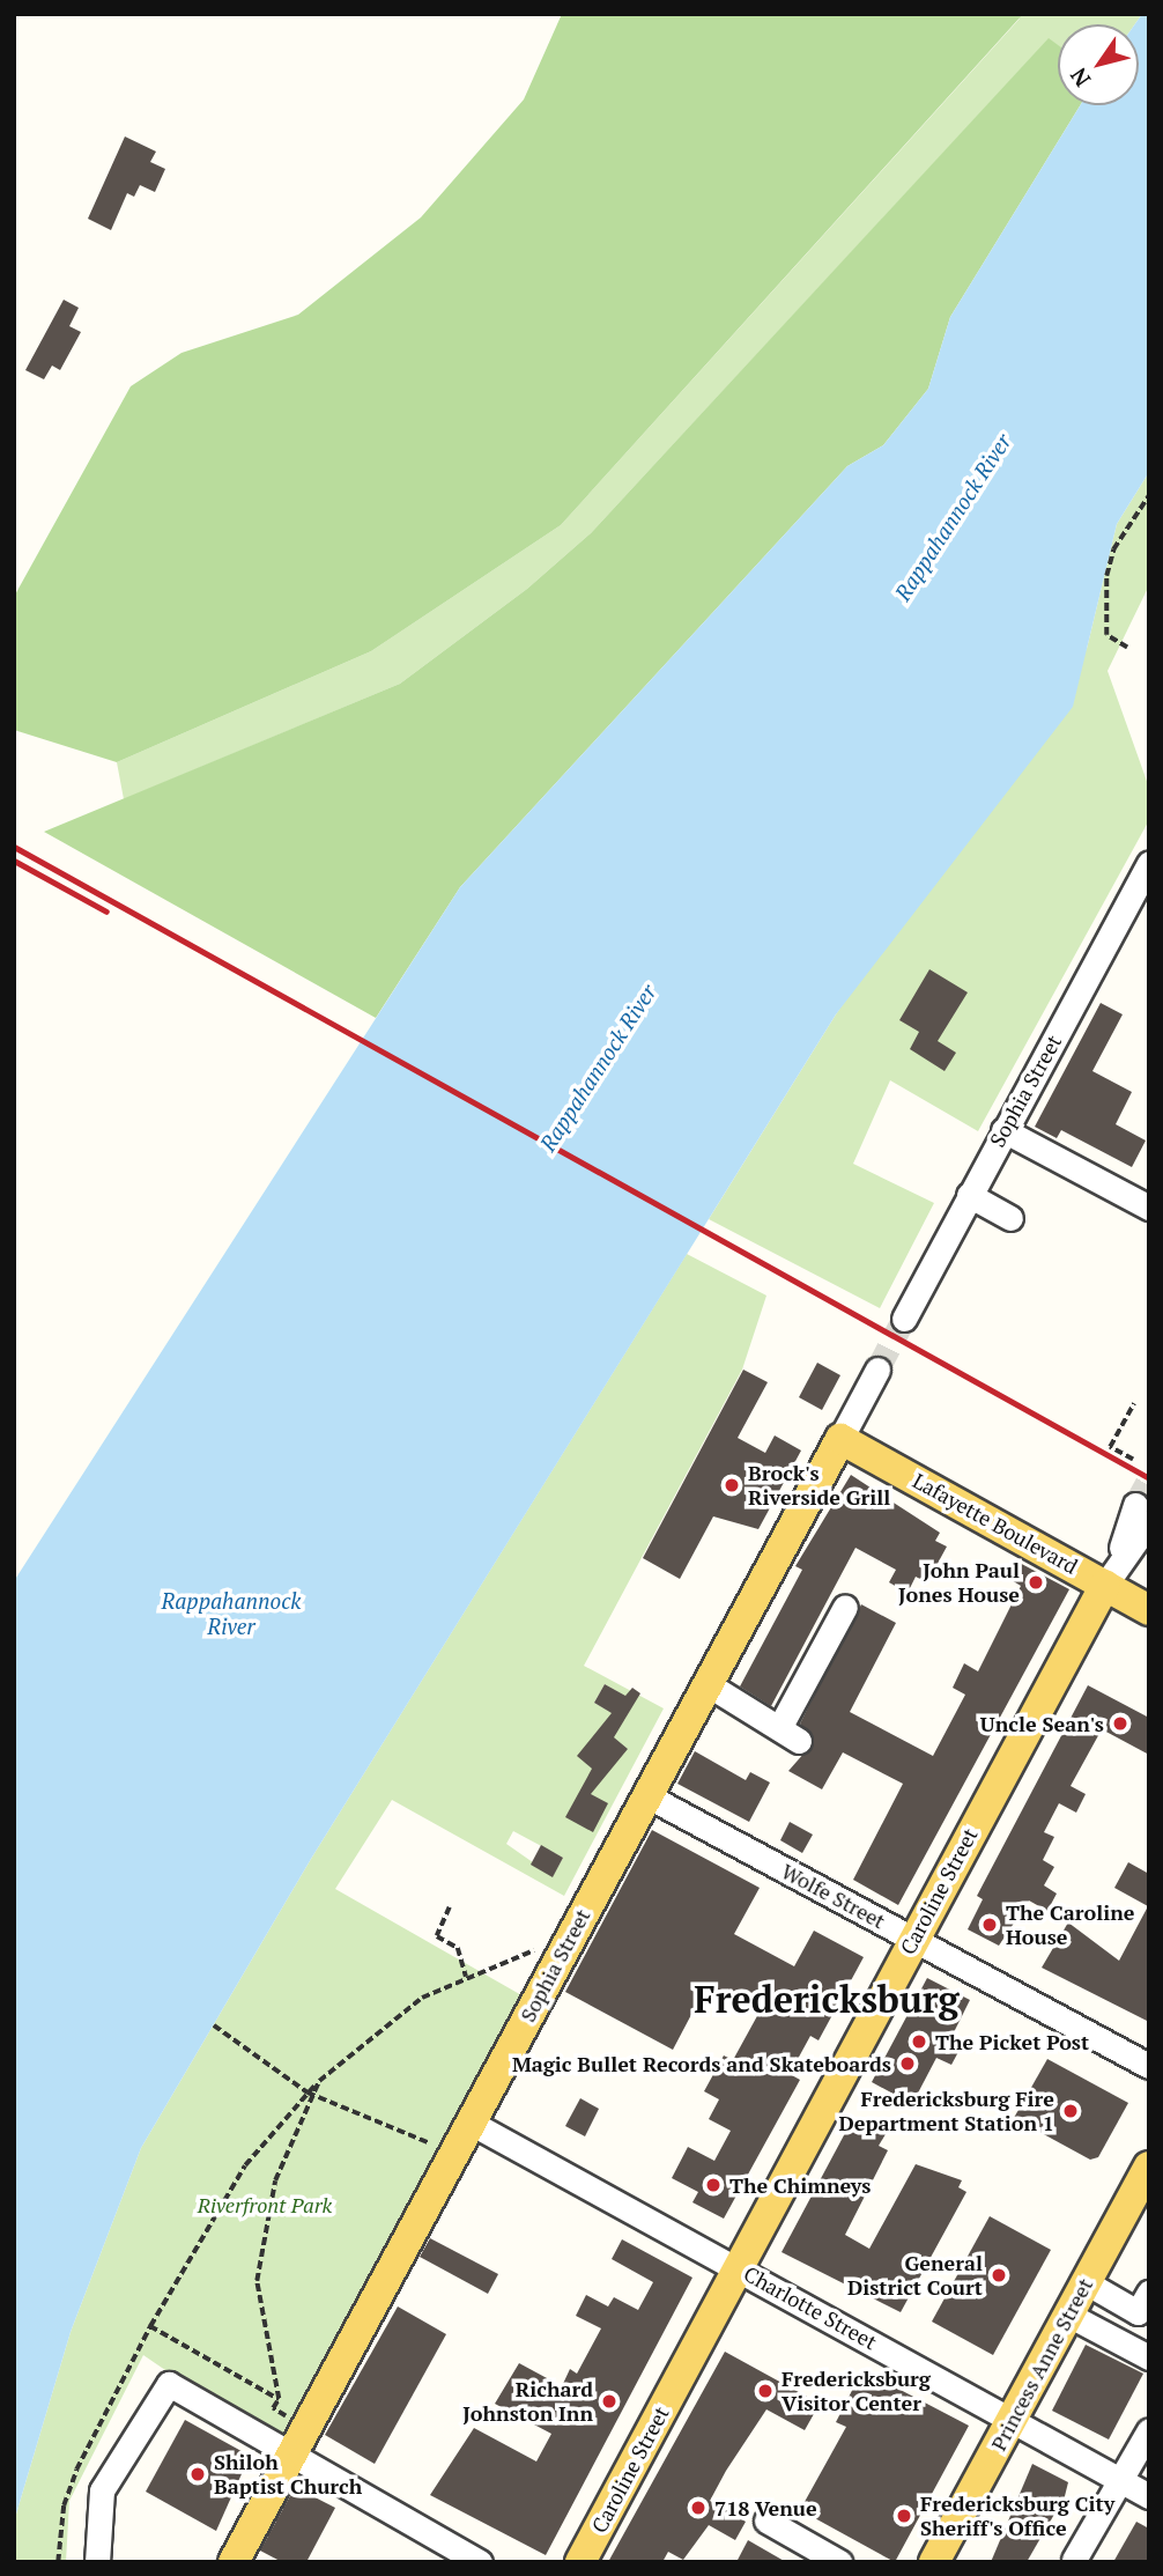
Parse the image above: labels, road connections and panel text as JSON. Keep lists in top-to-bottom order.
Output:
{
  "streets": {
    "main road": [
      "Sophia Street",
      "Lafayette Boulevard",
      "Caroline Street",
      "Princess Anne Street"
    ],
    "street": ["Wolfe Street", "Charlotte Street"]
  },
  "crossings": [
    ["Sophia Street", "Lafayette Boulevard"],
    ["Sophia Street", "Wolfe Street"],
    ["Sophia Street", "Charlotte Street"],
    ["Lafayette Boulevard", "Caroline Street"],
    ["Caroline Street", "Wolfe Street"],
    ["Caroline Street", "Charlotte Street"],
    ["Charlotte Street", "Princess Anne Street"]
  ],
  "districts": ["Fredericksburg"],
  "water": ["Rappahannock River"],
  "parks": ["Riverfront Park"],
  "places": [
    "Brock's Riverside Grill",
    "John Paul Jones House",
    "Uncle Sean's",
    "The Caroline House",
    "The Picket Post",
    "Magic Bullet Records and Skateboards",
    "Fredericksburg Fire Department Station 1",
    "The Chimneys",
    "General District Court",
    "Fredericksburg Visitor Center",
    "Richard Johnston Inn",
    "Shiloh Baptist Church",
    "718 Venue",
    "Fredericksburg City Sheriff's Office"
  ],
  "north": "bottom left"
}
